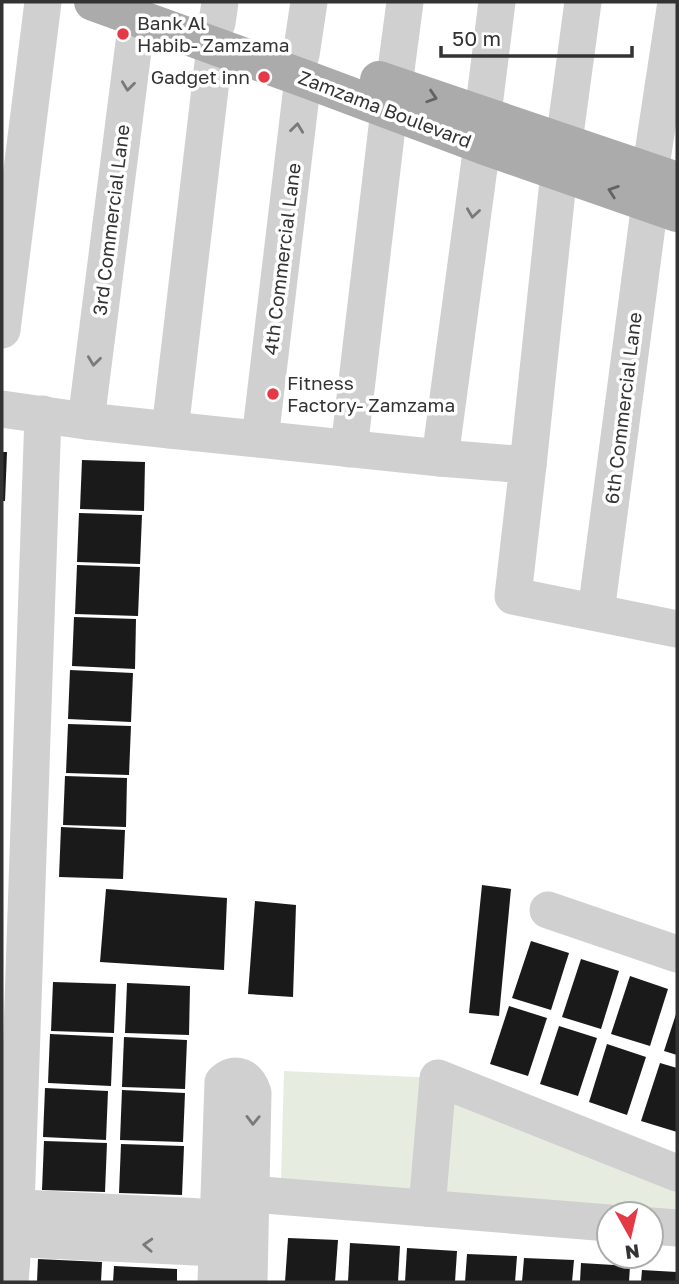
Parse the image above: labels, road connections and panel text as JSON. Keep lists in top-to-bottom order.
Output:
{
  "streets": {
    "main road": ["Zamzama Boulevard"],
    "street": ["3rd Commercial Lane", "4th Commercial Lane", "6th Commercial Lane"]
  },
  "crossings": [
    ["Zamzama Boulevard", "3rd Commercial Lane"],
    ["Zamzama Boulevard", "4th Commercial Lane"],
    ["Zamzama Boulevard", "6th Commercial Lane"]
  ],
  "places": ["Bank Al Habib- Zamzama", "Gadget inn", "Fitness Factory- Zamzama"],
  "scale_bar": "50 m",
  "north": "bottom"
}
